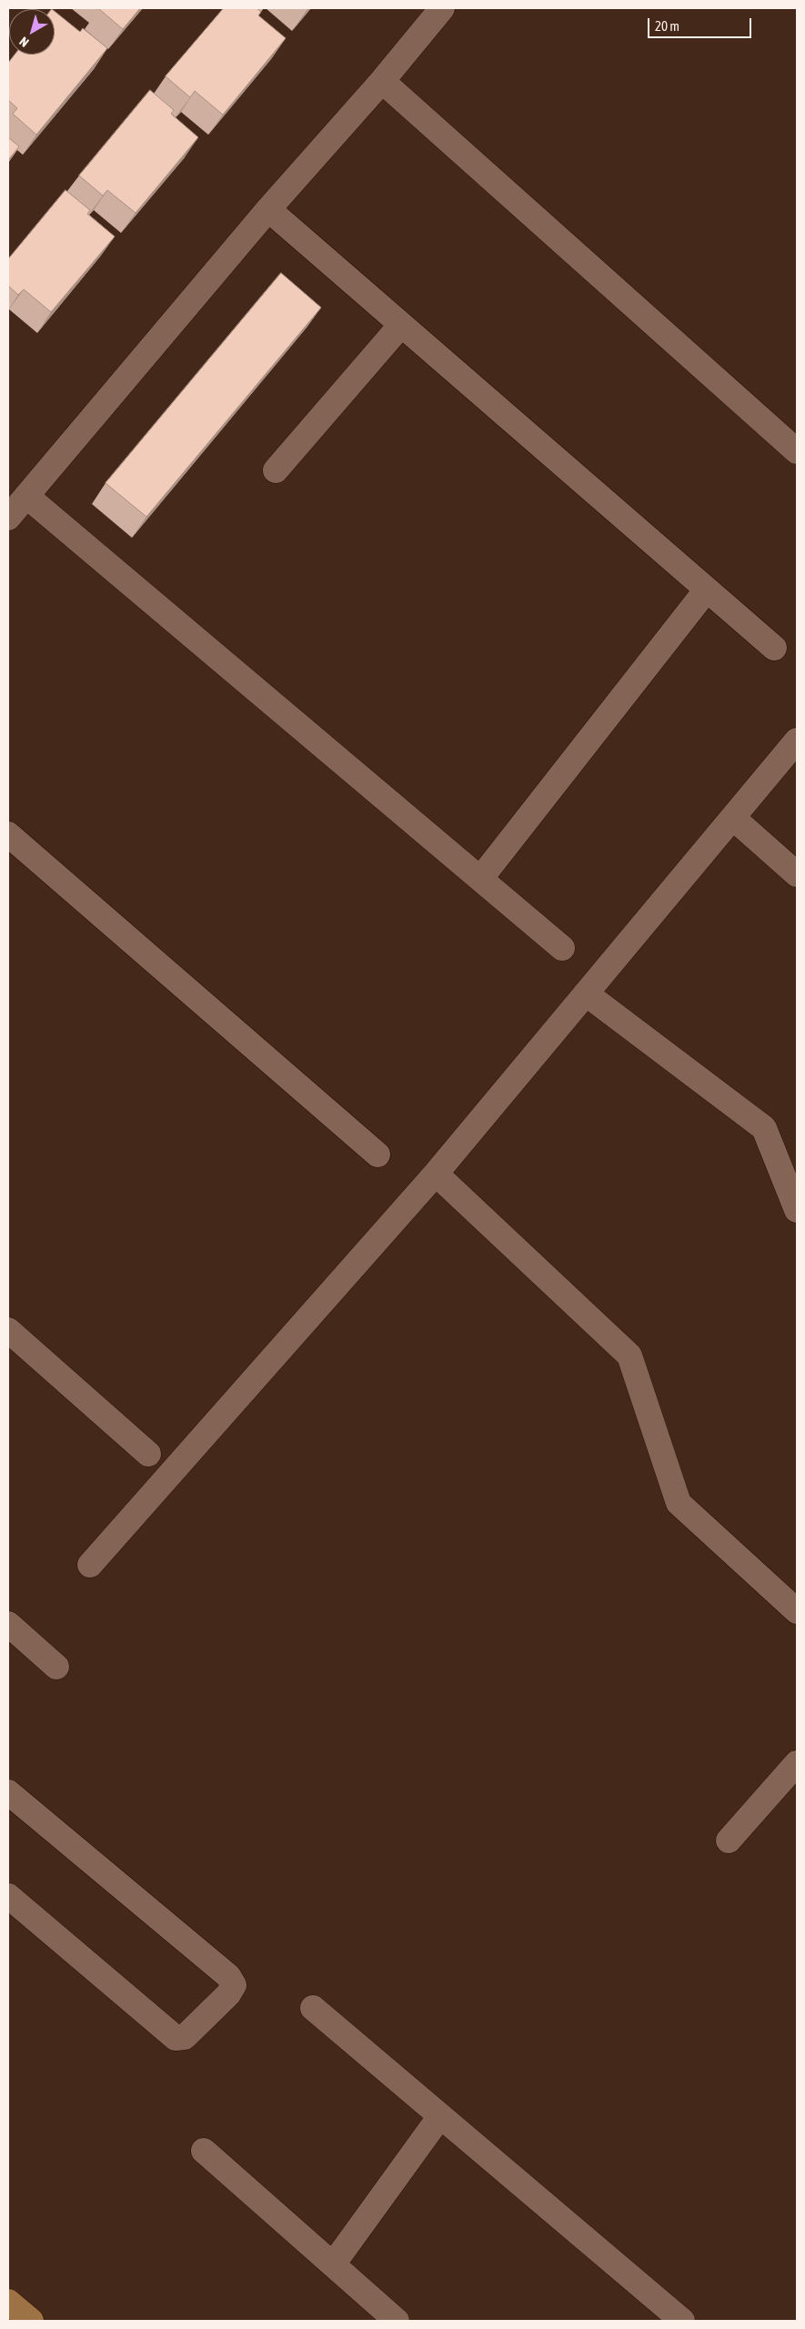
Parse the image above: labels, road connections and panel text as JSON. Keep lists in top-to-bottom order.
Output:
{
  "scale_bar": "20 m",
  "north": "bottom left"
}
